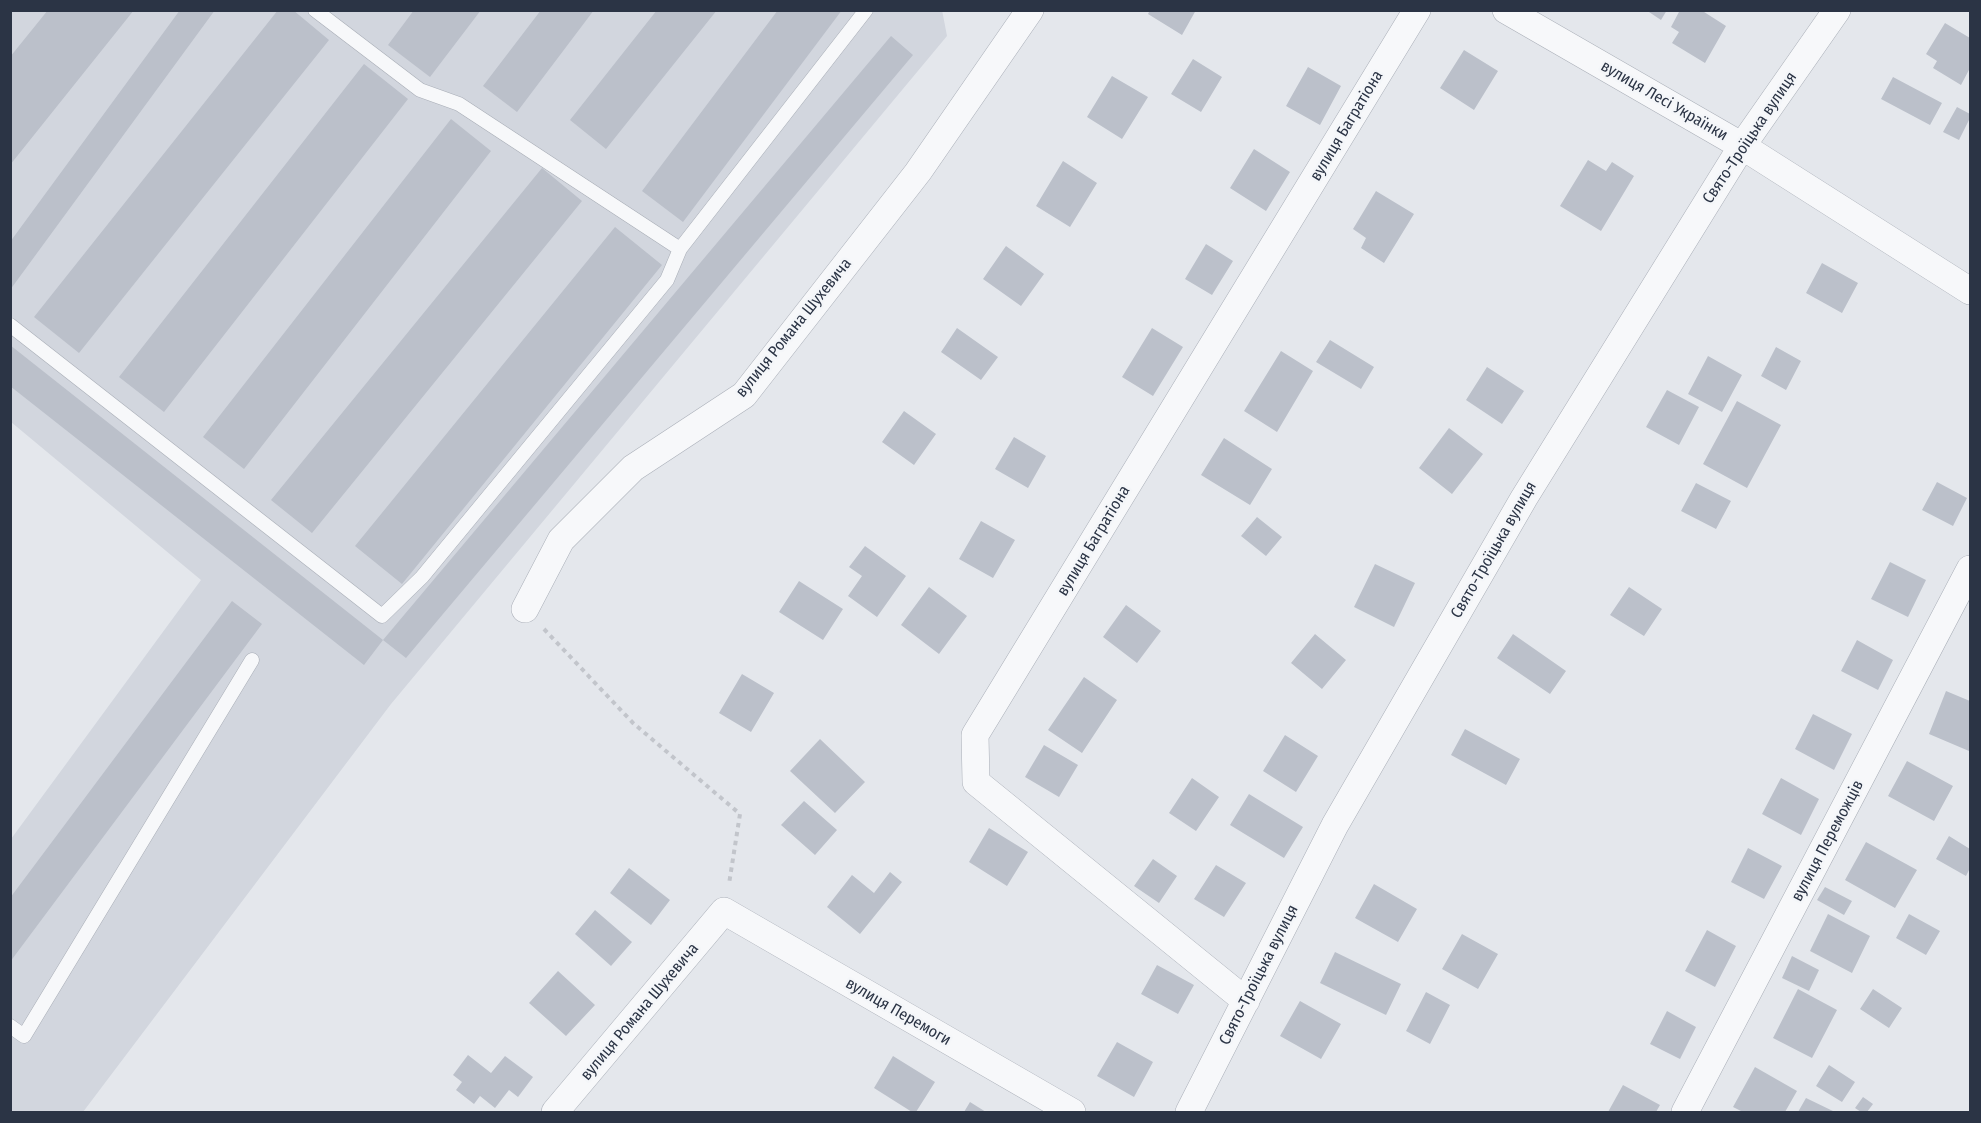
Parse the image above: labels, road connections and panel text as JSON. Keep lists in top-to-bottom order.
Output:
{
  "streets": {
    "street": [
      "вулиця Лесі Українки",
      "вулиця Багратіона",
      "Свято-Троїцька вулиця",
      "вулиця Романа Шухевича",
      "вулиця Переможців",
      "вулиця Перемоги"
    ]
  },
  "crossings": [
    ["вулиця Лесі Українки", "Свято-Троїцька вулиця"],
    ["вулиця Багратіона", "Свято-Троїцька вулиця"],
    ["вулиця Романа Шухевича", "вулиця Перемоги"]
  ]
}
